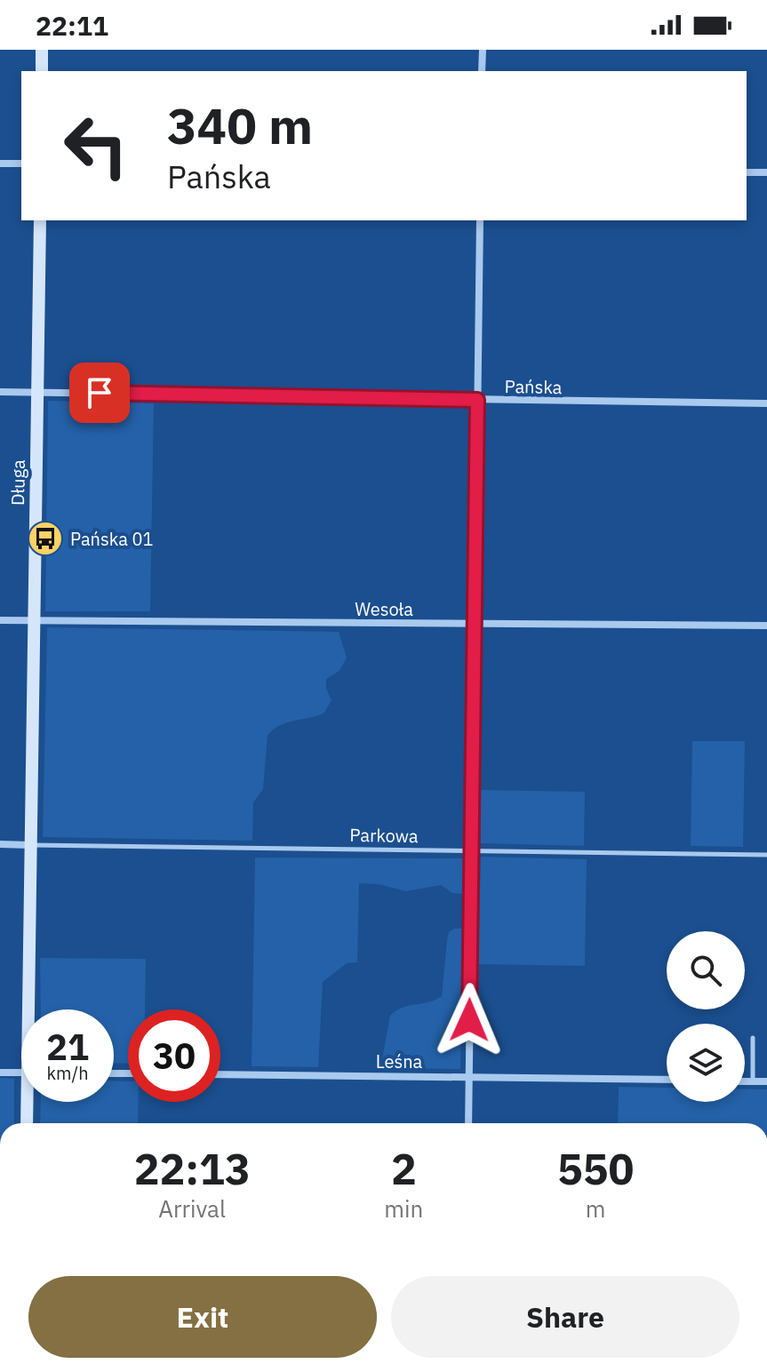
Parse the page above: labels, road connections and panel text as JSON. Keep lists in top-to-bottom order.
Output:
{
  "streets": {
    "street": [
      "Pańska",
      "Długa",
      "Wesoła",
      "Parkowa",
      "Leśna"
    ]
  },
  "crossings": [
    ["Pańska", "Długa"],
    ["Długa", "Wesoła"],
    ["Długa", "Parkowa"]
  ],
  "places": {
    "bus stop": ["Pańska 01"]
  },
  "page": {
    "status": "22:11",
    "turn": ["340 m", "Pańska"],
    "speed": "21 km/h",
    "limit": "30",
    "eta": [
      "22:13",
      "Arrival",
      "2",
      "min",
      "550",
      "m"
    ],
    "buttons": ["Exit", "Share"]
  }
}
